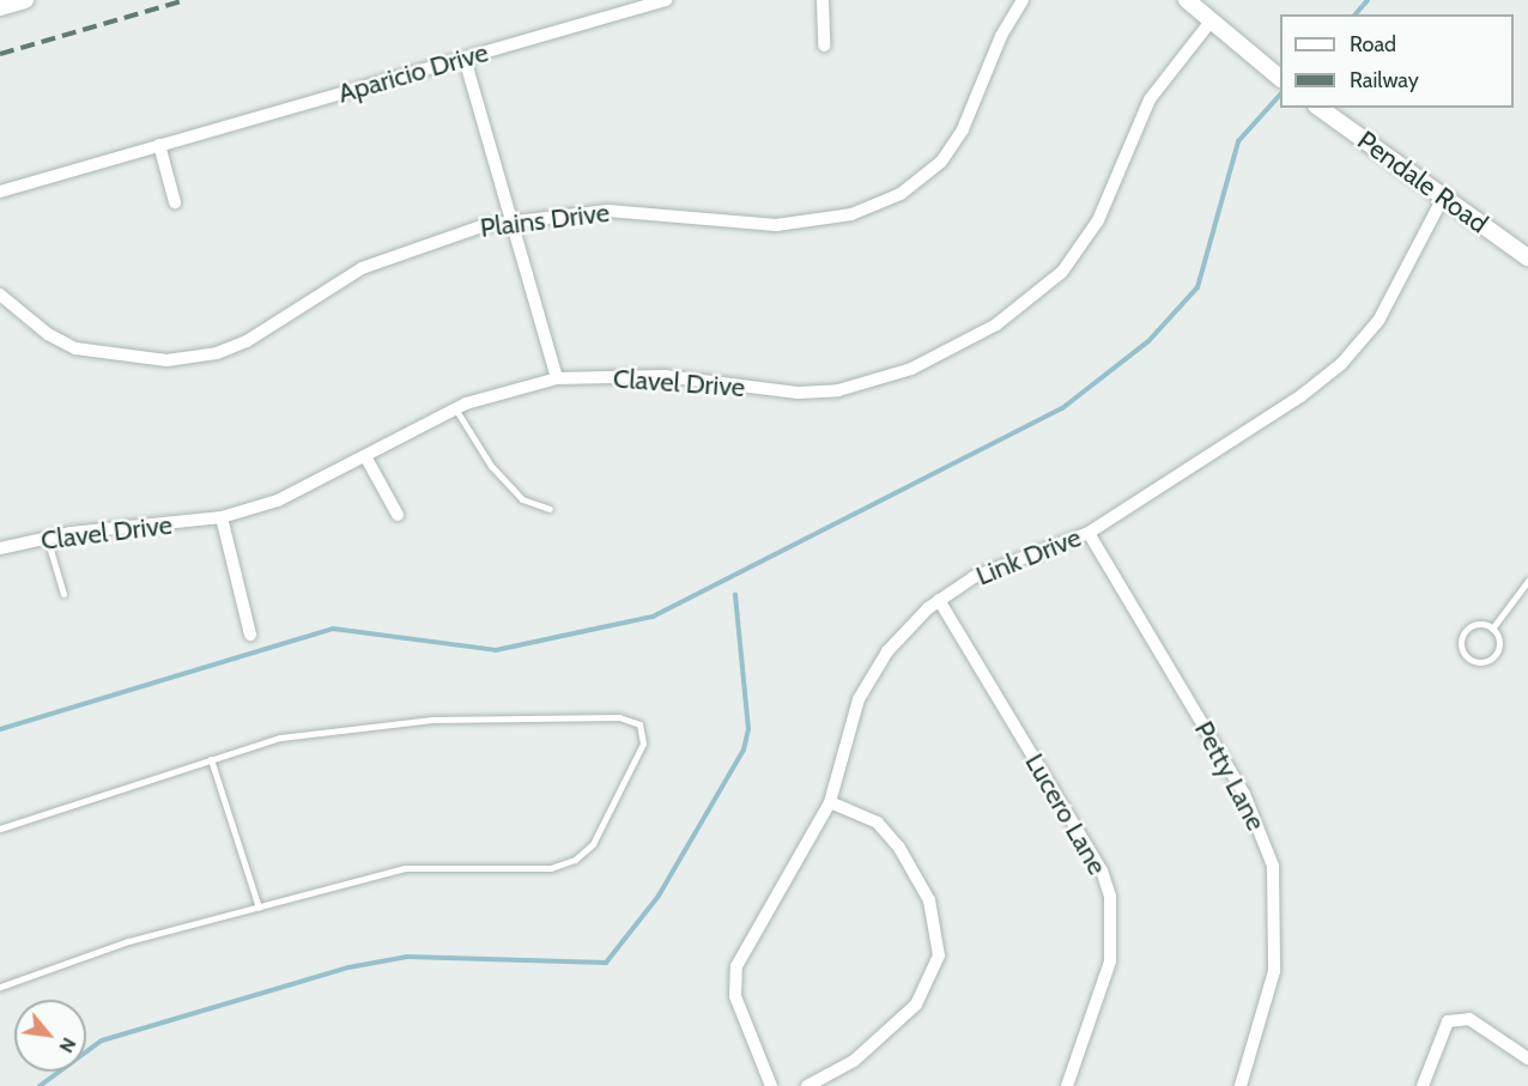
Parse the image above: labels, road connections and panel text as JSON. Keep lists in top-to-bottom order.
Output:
{
  "streets": {
    "street": [
      "Aparicio Drive",
      "Pendale Road",
      "Plains Drive",
      "Clavel Drive",
      "Link Drive",
      "Petty Lane",
      "Lucero Lane"
    ]
  },
  "crossings": [
    ["Pendale Road", "Link Drive"],
    ["Link Drive", "Petty Lane"],
    ["Link Drive", "Lucero Lane"]
  ],
  "legend": ["Road", "Railway"],
  "north": "bottom right"
}
